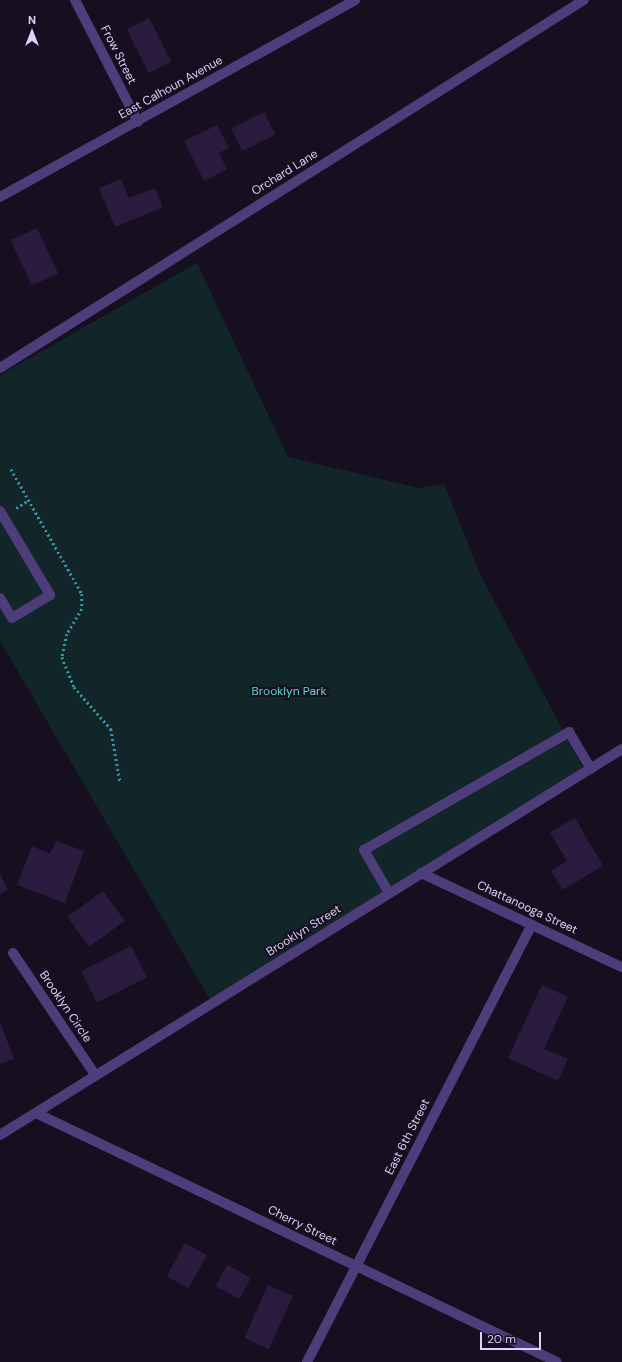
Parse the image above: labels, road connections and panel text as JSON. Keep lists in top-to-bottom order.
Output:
{
  "streets": {
    "street": [
      "Frow Street",
      "East Calhoun Avenue",
      "Orchard Lane",
      "Chattanooga Street",
      "Brooklyn Street",
      "Brooklyn Circle",
      "East 6th Street",
      "Cherry Street"
    ]
  },
  "crossings": [
    ["Frow Street", "East Calhoun Avenue"],
    ["Chattanooga Street", "Brooklyn Street"],
    ["Chattanooga Street", "East 6th Street"],
    ["Brooklyn Street", "Brooklyn Circle"],
    ["Brooklyn Street", "Cherry Street"],
    ["East 6th Street", "Cherry Street"]
  ],
  "parks": ["Brooklyn Park"],
  "scale_bar": "20 m",
  "north": "top"
}
